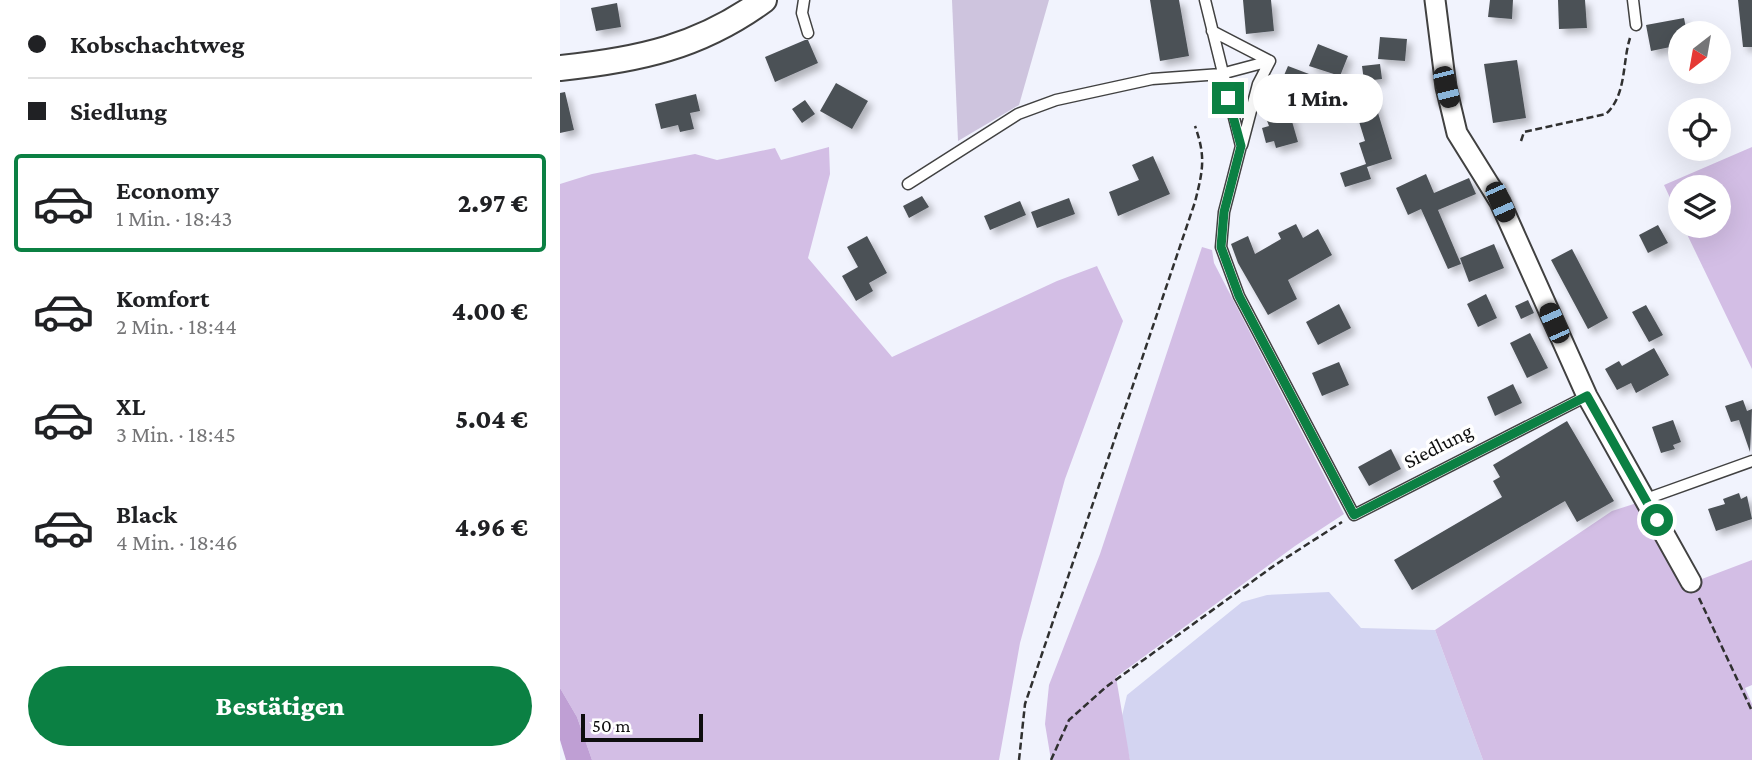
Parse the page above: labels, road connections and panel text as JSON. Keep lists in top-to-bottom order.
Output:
{
  "streets": {
    "lane": ["Siedlung"]
  },
  "scale_bar": "50 m",
  "north": "bottom left",
  "page": {
    "banner": ["Kobschachtweg", "Siedlung"],
    "bubble": "1 Min.",
    "list": [
      {
        "name": "Economy",
        "note": "1 Min. · 18:43",
        "value": "2.97 €"
      },
      {
        "name": "Komfort",
        "note": "2 Min. · 18:44",
        "value": "4.00 €"
      },
      {
        "name": "XL",
        "note": "3 Min. · 18:45",
        "value": "5.04 €"
      },
      {
        "name": "Black",
        "note": "4 Min. · 18:46",
        "value": "4.96 €"
      }
    ],
    "buttons": "Bestätigen",
    "scale": "50 m"
  }
}
